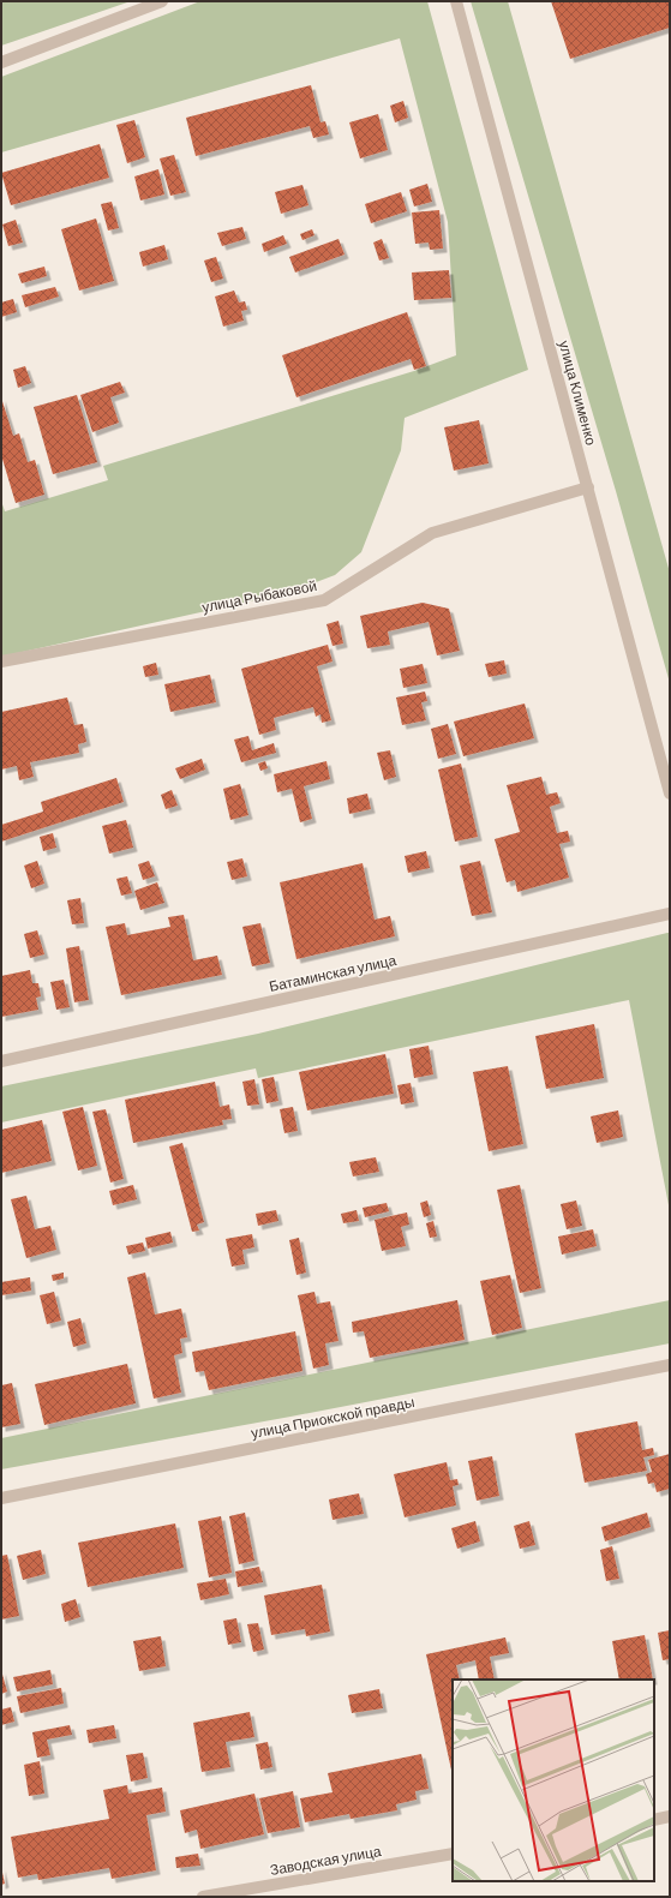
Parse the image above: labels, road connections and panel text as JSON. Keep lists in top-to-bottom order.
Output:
{
  "streets": {
    "street": [
      "улица Клименко",
      "улица Рыбаковой",
      "Батаминская улица",
      "улица Приокской правды",
      "Заводская улица"
    ]
  },
  "crossings": [
    ["улица Клименко", "улица Рыбаковой"]
  ]
}
